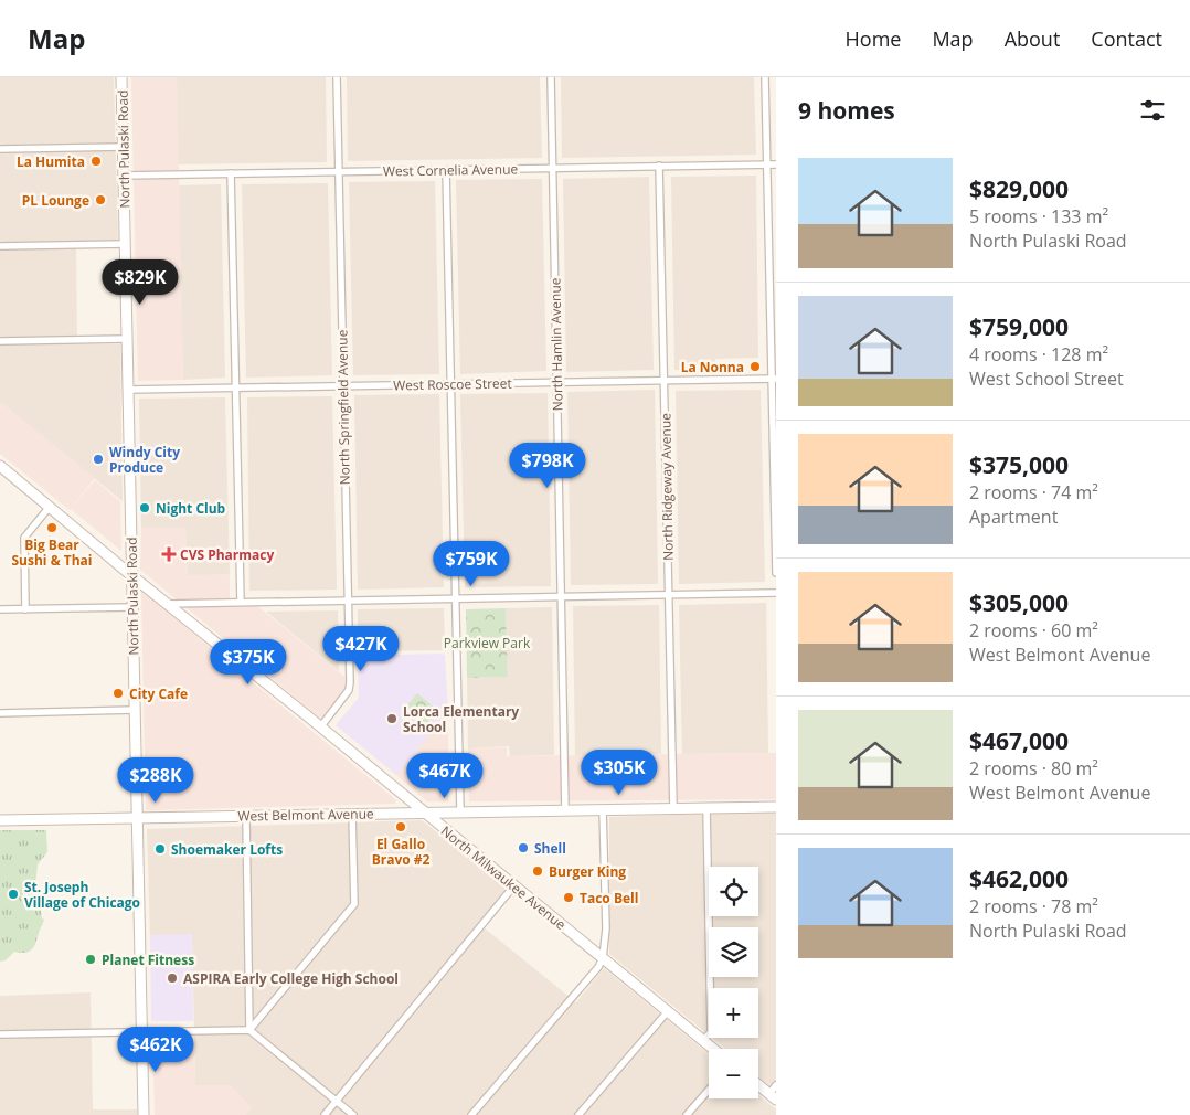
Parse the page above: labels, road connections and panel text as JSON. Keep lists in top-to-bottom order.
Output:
{
  "streets": {
    "main road": ["North Pulaski Road", "West Belmont Avenue", "North Milwaukee Avenue"],
    "street": [
      "West Cornelia Avenue",
      "North Hamlin Avenue",
      "West Roscoe Street",
      "North Springfield Avenue",
      "North Ridgeway Avenue"
    ]
  },
  "crossings": [
    ["North Pulaski Road", "West Cornelia Avenue"],
    ["North Pulaski Road", "West Roscoe Street"],
    ["North Pulaski Road", "West Belmont Avenue"],
    ["North Pulaski Road", "North Milwaukee Avenue"],
    ["West Cornelia Avenue", "North Hamlin Avenue"],
    ["West Cornelia Avenue", "North Springfield Avenue"],
    ["West Cornelia Avenue", "North Ridgeway Avenue"],
    ["North Hamlin Avenue", "West Roscoe Street"],
    ["North Hamlin Avenue", "West Belmont Avenue"],
    ["West Roscoe Street", "North Springfield Avenue"],
    ["West Roscoe Street", "North Ridgeway Avenue"],
    ["North Springfield Avenue", "North Milwaukee Avenue"],
    ["North Ridgeway Avenue", "West Belmont Avenue"],
    ["West Belmont Avenue", "North Milwaukee Avenue"]
  ],
  "parks": ["Parkview Park"],
  "places": {
    "other": [
      "La Humita",
      "PL Lounge",
      "La Nonna",
      "Windy City Produce",
      "Night Club",
      "Big Bear Sushi & Thai",
      "City Cafe",
      "Lorca Elementary School",
      "El Gallo Bravo #2",
      "Shell",
      "Shoemaker Lofts",
      "Burger King",
      "St. Joseph Village of Chicago",
      "Taco Bell",
      "Planet Fitness",
      "ASPIRA Early College High School"
    ],
    "health": ["CVS Pharmacy"]
  },
  "page": {
    "header": "Map",
    "nav": [
      "Home",
      "Map",
      "About",
      "Contact"
    ],
    "heading": "9 homes",
    "list": [
      {
        "name": "$829,000",
        "note": "5 rooms · 133 m² · North Pulaski Road"
      },
      {
        "name": "$759,000",
        "note": "4 rooms · 128 m² · West School Street"
      },
      {
        "name": "$375,000",
        "note": "2 rooms · 74 m² · Apartment"
      },
      {
        "name": "$305,000",
        "note": "2 rooms · 60 m² · West Belmont Avenue"
      },
      {
        "name": "$467,000",
        "note": "2 rooms · 80 m² · West Belmont Avenue"
      },
      {
        "name": "$462,000",
        "note": "2 rooms · 78 m² · North Pulaski Road"
      }
    ],
    "price": [
      "$829K",
      "$798K",
      "$759K",
      "$427K",
      "$375K",
      "$305K",
      "$467K",
      "$288K",
      "$462K"
    ],
    "map_buttons": ["+", "−"]
  }
}
